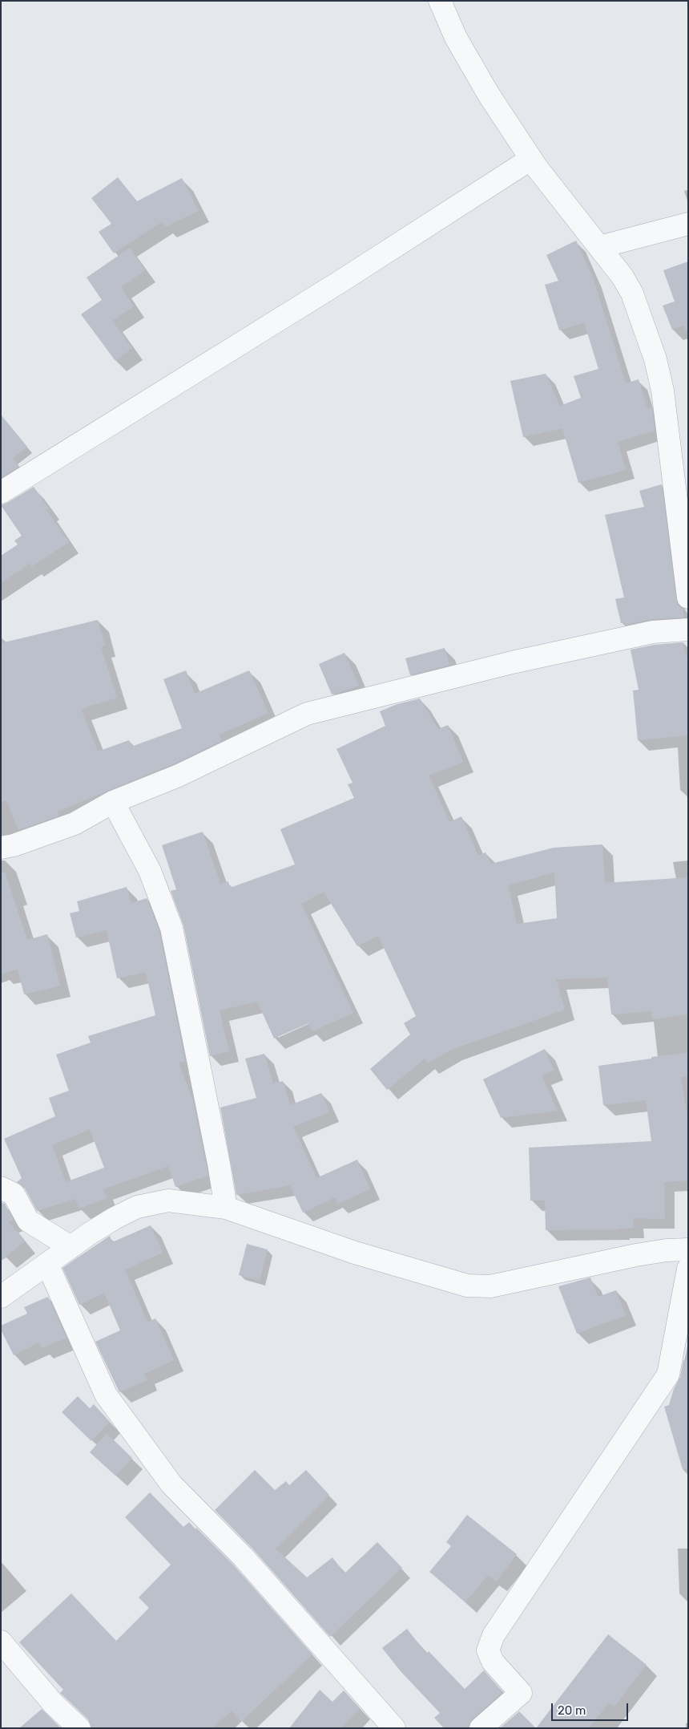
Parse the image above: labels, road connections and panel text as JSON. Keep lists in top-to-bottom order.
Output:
{
  "scale_bar": "20 m"
}
